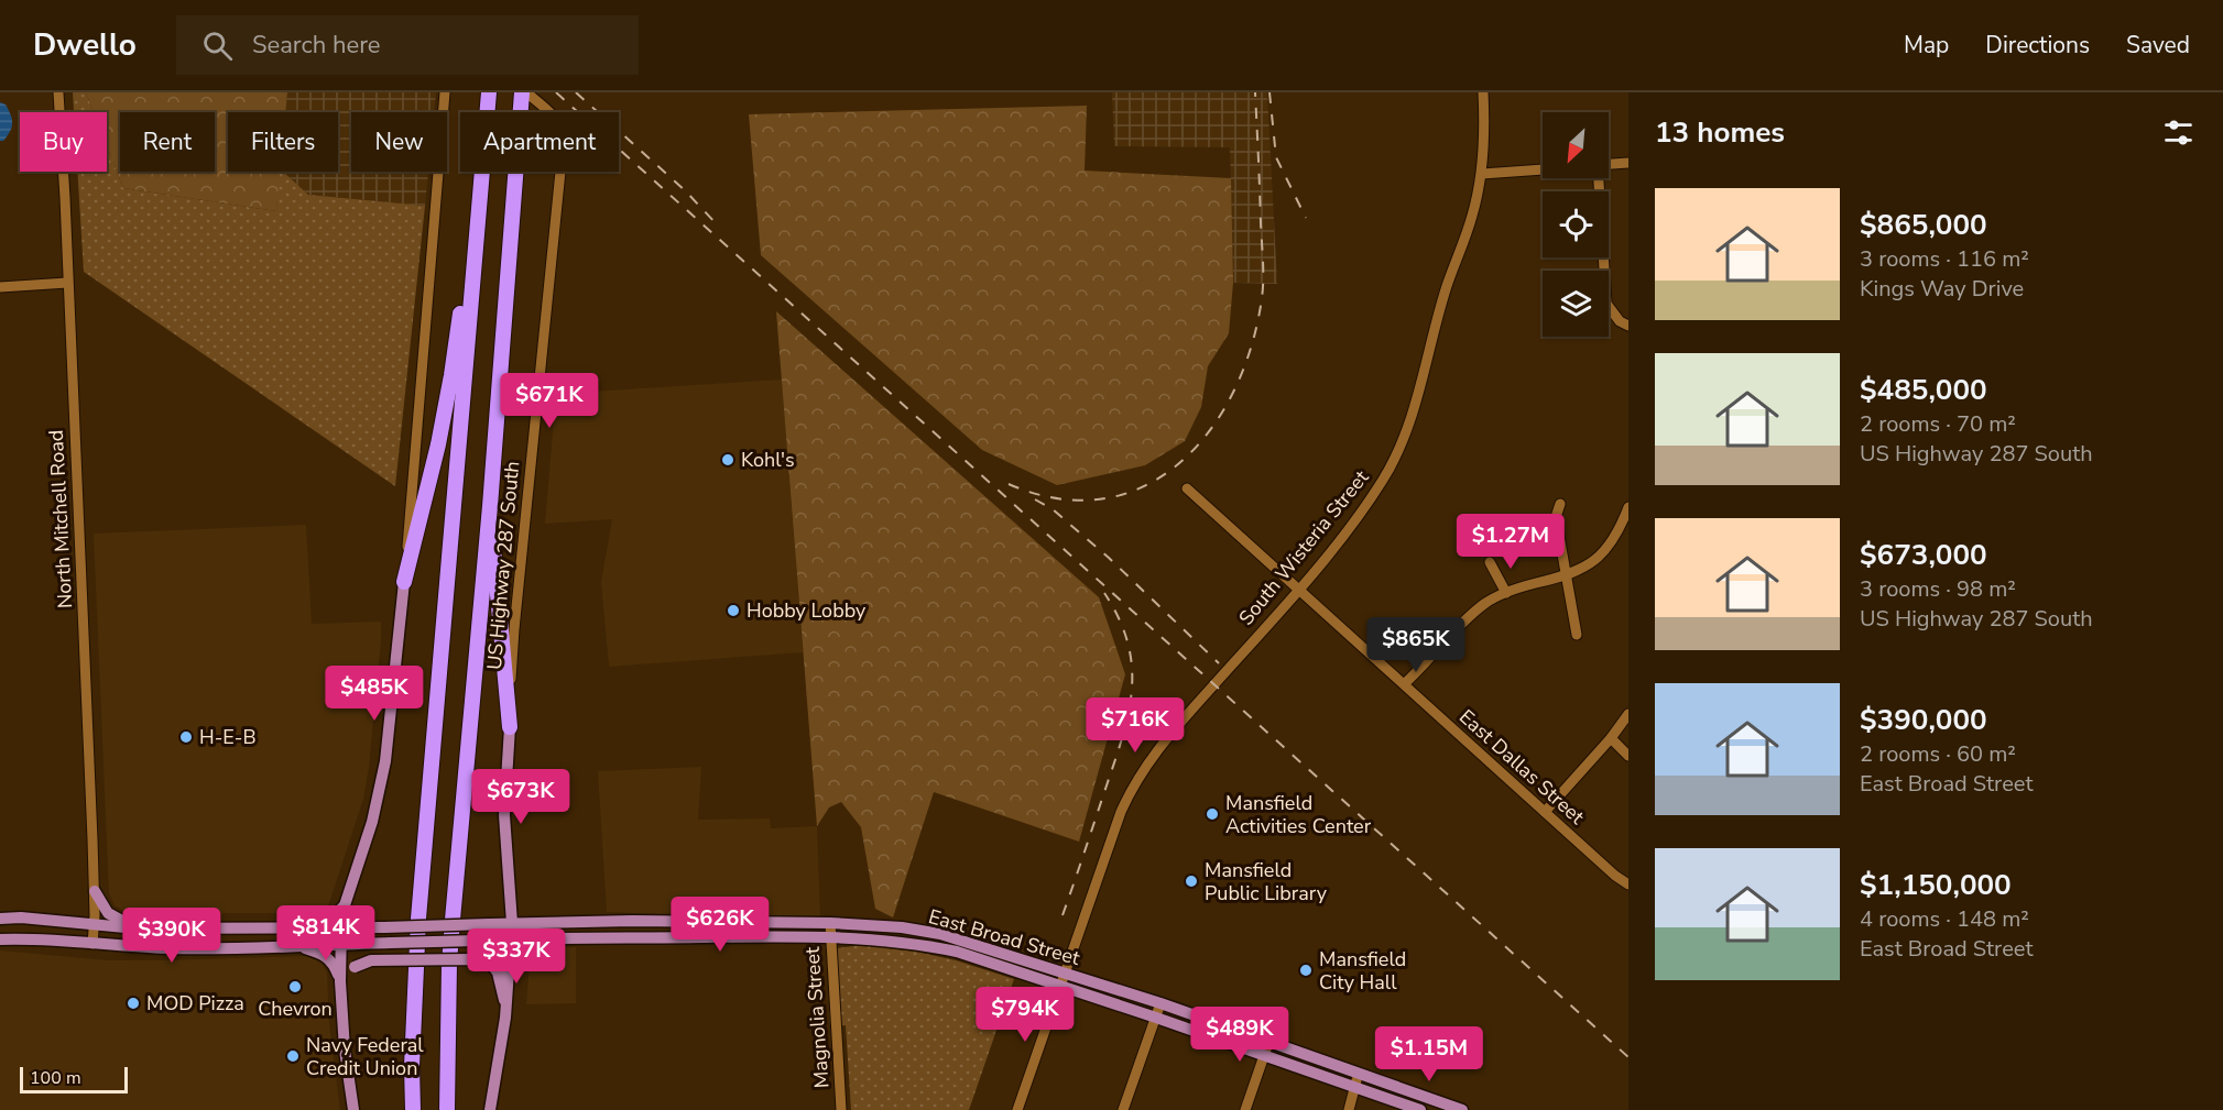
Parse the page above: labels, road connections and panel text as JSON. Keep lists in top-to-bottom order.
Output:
{
  "streets": {
    "main road": ["US Highway 287 South", "East Broad Street"],
    "street": [
      "North Mitchell Road",
      "South Wisteria Street",
      "East Dallas Street",
      "Magnolia Street"
    ]
  },
  "crossings": [
    ["North Mitchell Road", "East Broad Street"],
    ["South Wisteria Street", "East Dallas Street"],
    ["South Wisteria Street", "East Broad Street"],
    ["US Highway 287 South", "East Broad Street"],
    ["East Broad Street", "Magnolia Street"]
  ],
  "places": [
    "Kohl's",
    "Hobby Lobby",
    "H-E-B",
    "Mansfield Activities Center",
    "Mansfield Public Library",
    "Mansfield City Hall",
    "Chevron",
    "MOD Pizza",
    "Navy Federal Credit Union"
  ],
  "scale_bar": "100 m",
  "north": "bottom left",
  "page": {
    "header": "Dwello",
    "search": "Search here",
    "nav": ["Map", "Directions", "Saved"],
    "heading": "13 homes",
    "chip": [
      "Buy",
      "Rent",
      "Filters",
      "New",
      "Apartment"
    ],
    "list": [
      {
        "name": "$865,000",
        "note": "3 rooms · 116 m² · Kings Way Drive"
      },
      {
        "name": "$485,000",
        "note": "2 rooms · 70 m² · US Highway 287 South"
      },
      {
        "name": "$673,000",
        "note": "3 rooms · 98 m² · US Highway 287 South"
      },
      {
        "name": "$390,000",
        "note": "2 rooms · 60 m² · East Broad Street"
      },
      {
        "name": "$1,150,000",
        "note": "4 rooms · 148 m² · East Broad Street"
      }
    ],
    "price": [
      "$671K",
      "$1.27M",
      "$865K",
      "$485K",
      "$716K",
      "$673K",
      "$626K",
      "$814K",
      "$390K",
      "$337K",
      "$794K",
      "$489K",
      "$1.15M"
    ],
    "scale": "100 m"
  }
}
